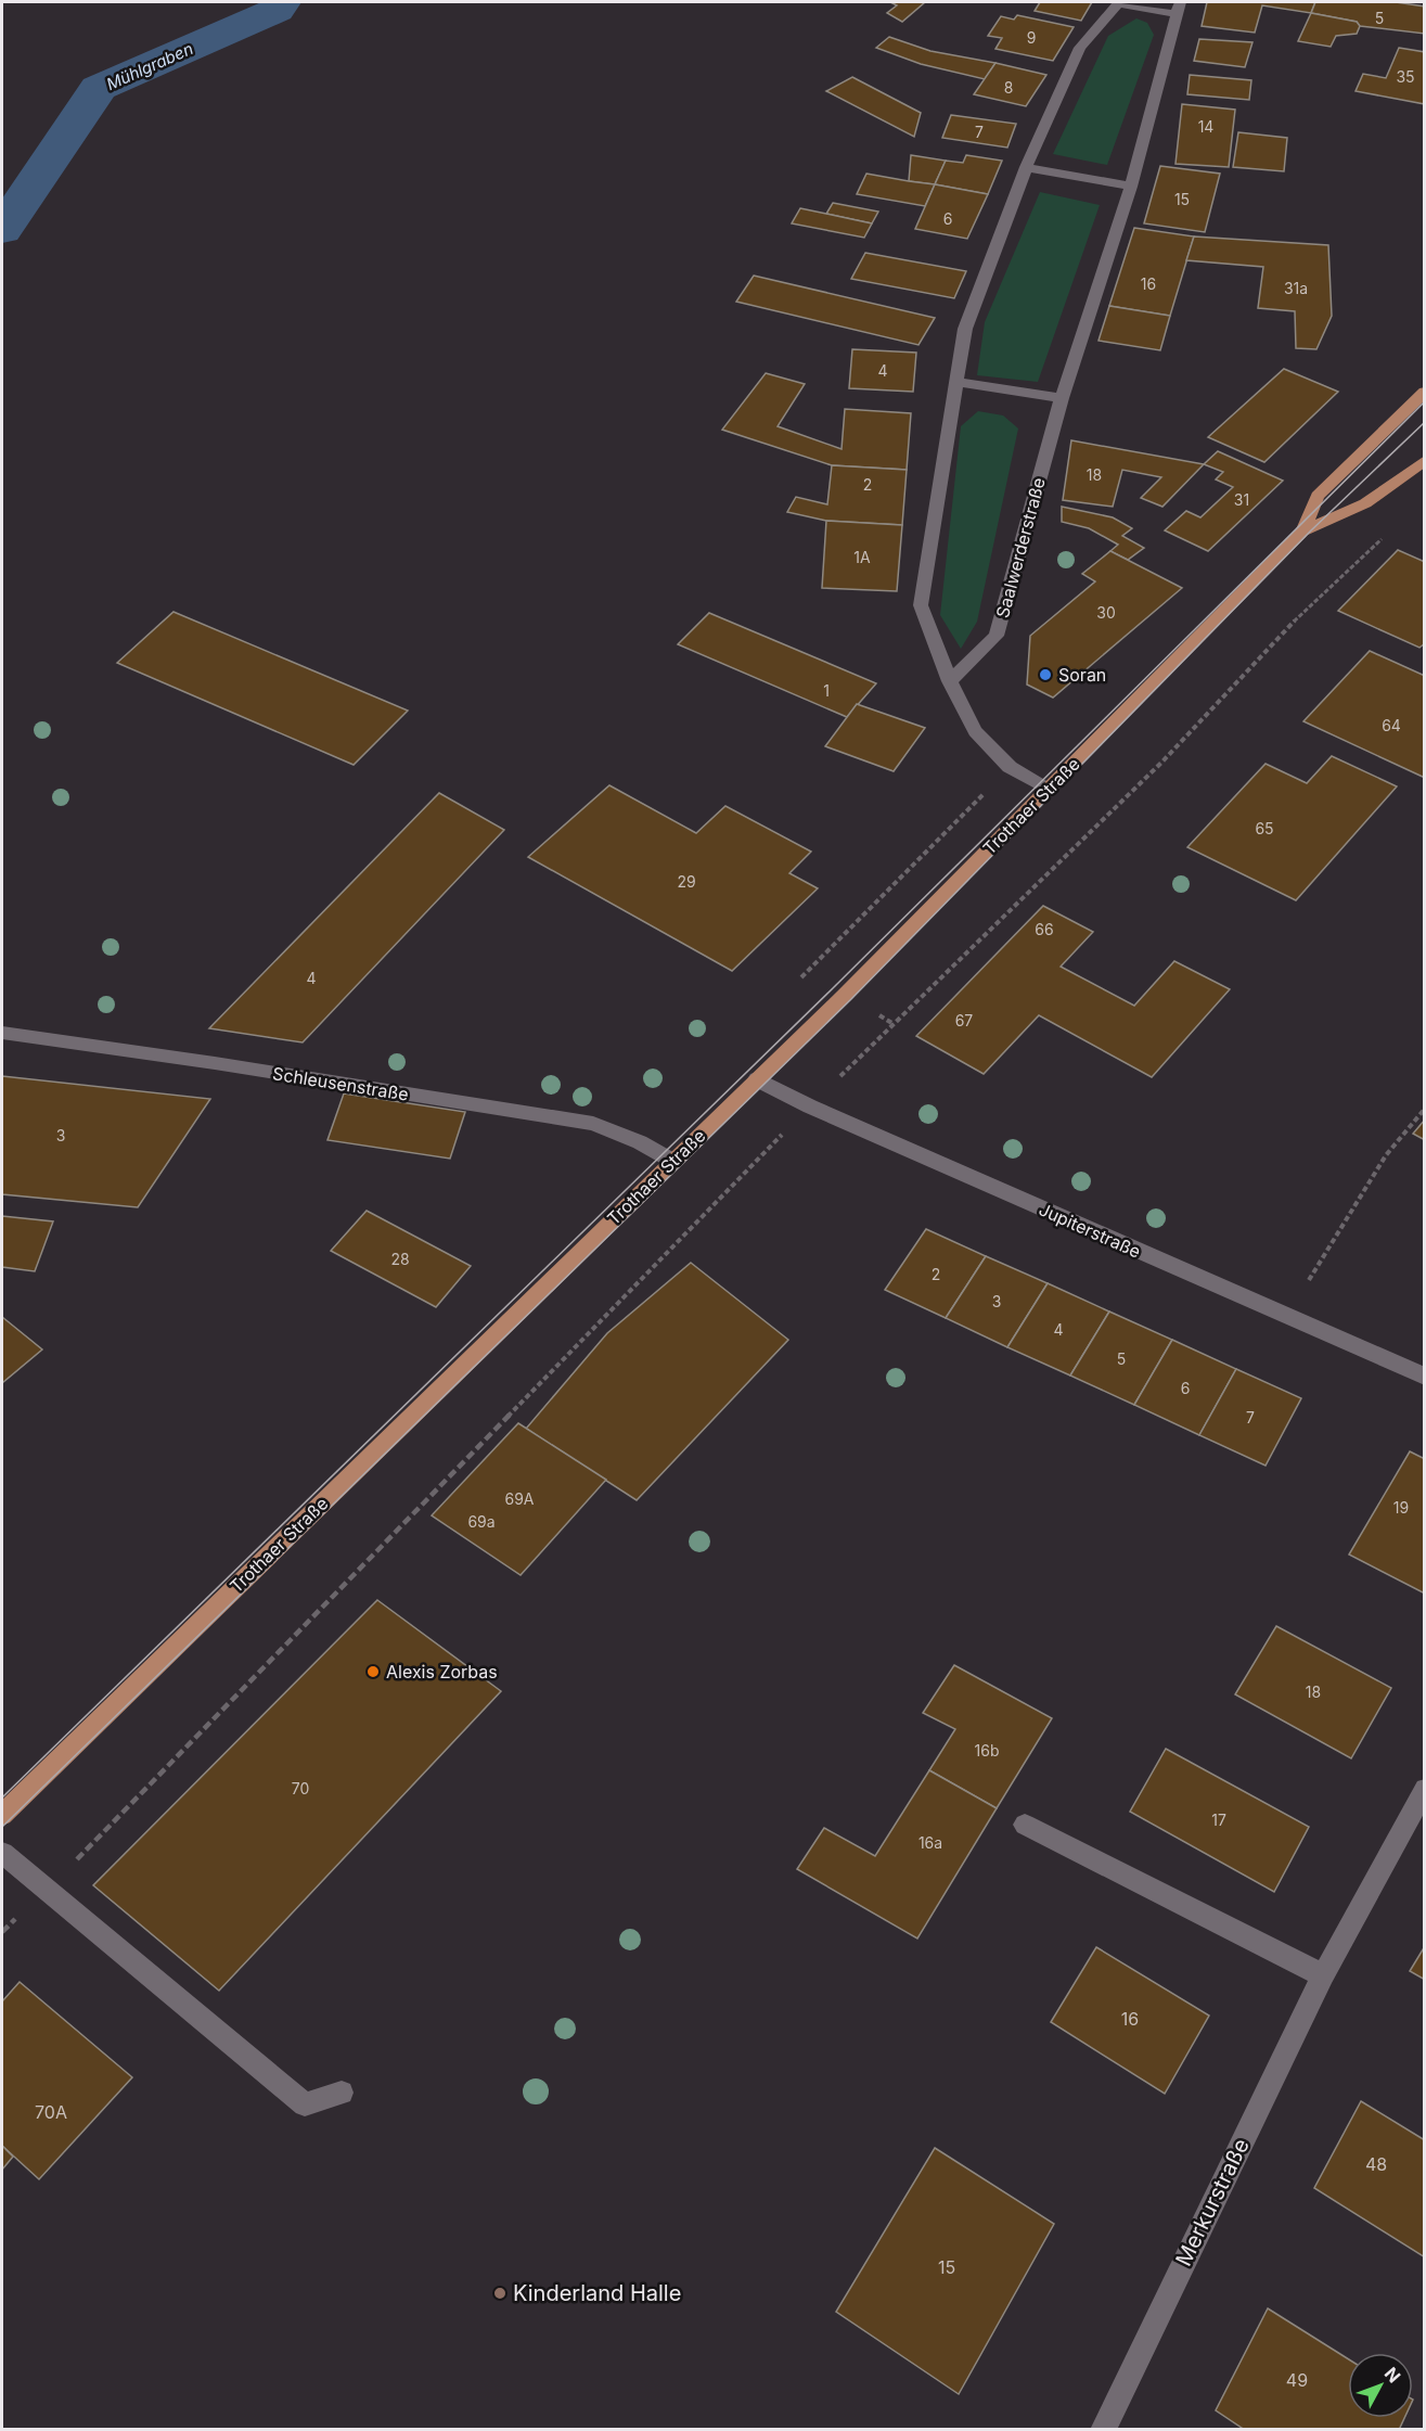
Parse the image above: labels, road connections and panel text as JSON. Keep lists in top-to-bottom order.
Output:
{
  "streets": {
    "main road": ["Trothaer Straße"],
    "street": [
      "Saalwerderstraße",
      "Schleusenstraße",
      "Jupiterstraße",
      "Merkurstraße"
    ]
  },
  "crossings": [
    ["Saalwerderstraße", "Trothaer Straße"],
    ["Trothaer Straße", "Schleusenstraße"],
    ["Trothaer Straße", "Jupiterstraße"]
  ],
  "water": ["Mühlgraben"],
  "places": ["Soran", "Alexis Zorbas", "Kinderland Halle"],
  "house_numbers": [
    "5",
    "9",
    "35",
    "8",
    "14",
    "7",
    "15",
    "6",
    "16",
    "31a",
    "4",
    "18",
    "2",
    "31",
    "1A",
    "30",
    "1",
    "64",
    "65",
    "29",
    "66",
    "4",
    "67",
    "3",
    "28",
    "2",
    "3",
    "4",
    "5",
    "6",
    "7",
    "69A",
    "19",
    "69a",
    "18",
    "16b",
    "70",
    "17",
    "16a",
    "16",
    "70A",
    "48",
    "15",
    "49"
  ],
  "north": "top right"
}
